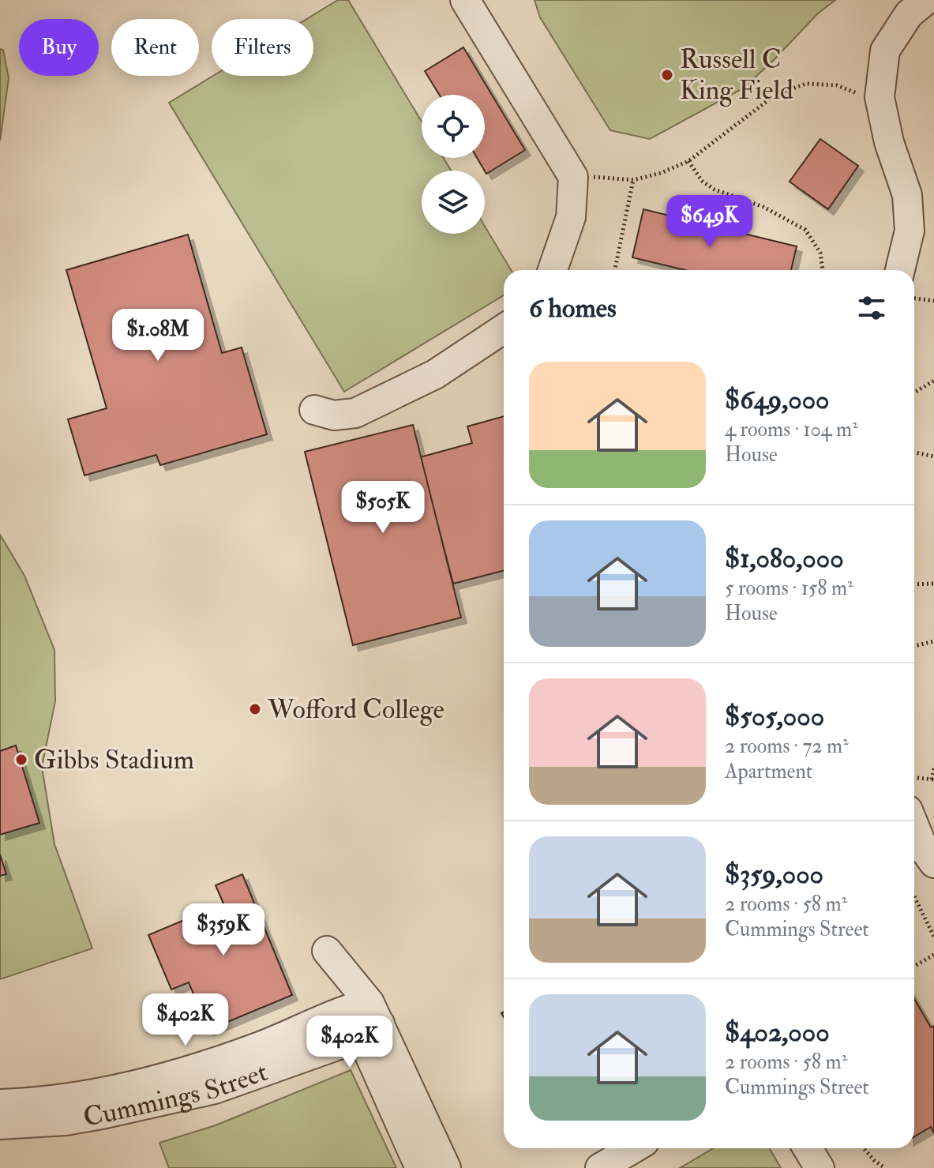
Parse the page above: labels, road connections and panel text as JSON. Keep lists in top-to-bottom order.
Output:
{
  "streets": {
    "street": ["Cummings Street"]
  },
  "places": ["Russell C King Field", "Wofford College", "Gibbs Stadium"],
  "page": {
    "chip": ["Buy", "Rent", "Filters"],
    "price": [
      "$649K",
      "$1.08M",
      "$505K",
      "$359K",
      "$402K",
      "$402K"
    ],
    "heading": "6 homes",
    "list": [
      {
        "name": "$649,000",
        "note": "4 rooms · 104 m² · House"
      },
      {
        "name": "$1,080,000",
        "note": "5 rooms · 158 m² · House"
      },
      {
        "name": "$505,000",
        "note": "2 rooms · 72 m² · Apartment"
      },
      {
        "name": "$359,000",
        "note": "2 rooms · 58 m² · Cummings Street"
      },
      {
        "name": "$402,000",
        "note": "2 rooms · 58 m² · Cummings Street"
      }
    ]
  }
}
